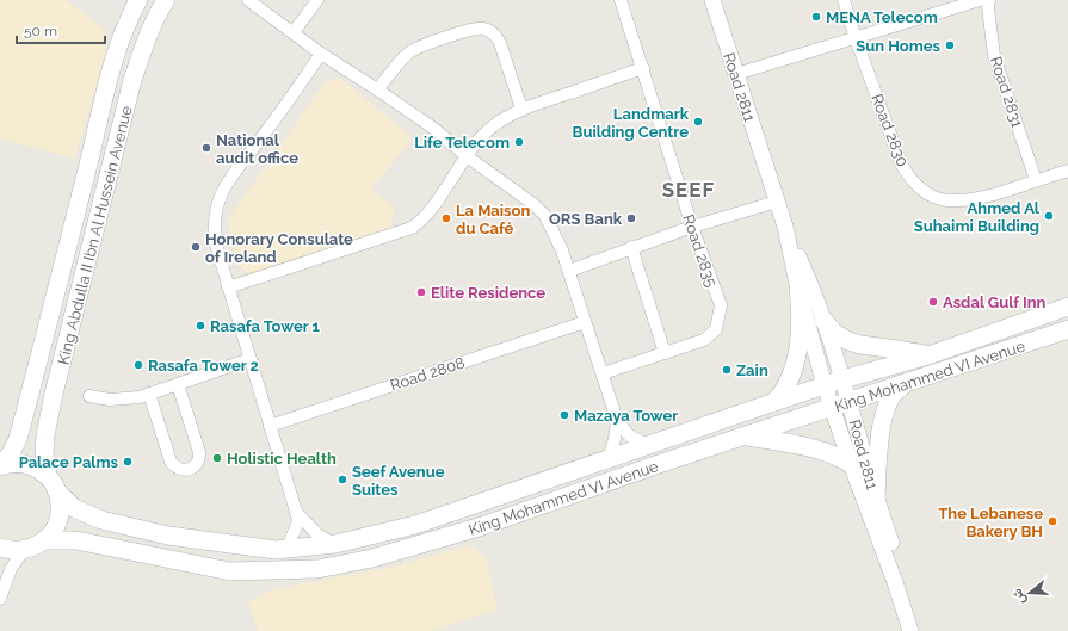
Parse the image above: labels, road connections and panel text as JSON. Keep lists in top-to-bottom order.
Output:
{
  "streets": {
    "main road": ["King Abdulla II Ibn Al Hussein Avenue", "King Mohammed VI Avenue"],
    "street": [
      "Road 2811",
      "Road 2831",
      "Road 2830",
      "Road 2835",
      "Road 2808"
    ]
  },
  "crossings": [
    ["Road 2811", "King Mohammed VI Avenue"],
    ["Road 2831", "Road 2830"],
    ["King Abdulla II Ibn Al Hussein Avenue", "King Mohammed VI Avenue"]
  ],
  "districts": ["SEEF"],
  "places": [
    "MENA Telecom",
    "Sun Homes",
    "Landmark Building Centre",
    "Life Telecom",
    "National audit office",
    "Ahmed Al Suhaimi Building",
    "La Maison du Café",
    "ORS Bank",
    "Honorary Consulate of Ireland",
    "Elite Residence",
    "Asdal Gulf Inn",
    "Rasafa Tower 1",
    "Rasafa Tower 2",
    "Zain",
    "Mazaya Tower",
    "Holistic Health",
    "Palace Palms",
    "Seef Avenue Suites",
    "The Lebanese Bakery BH"
  ],
  "scale_bar": "50 m",
  "north": "left"
}
